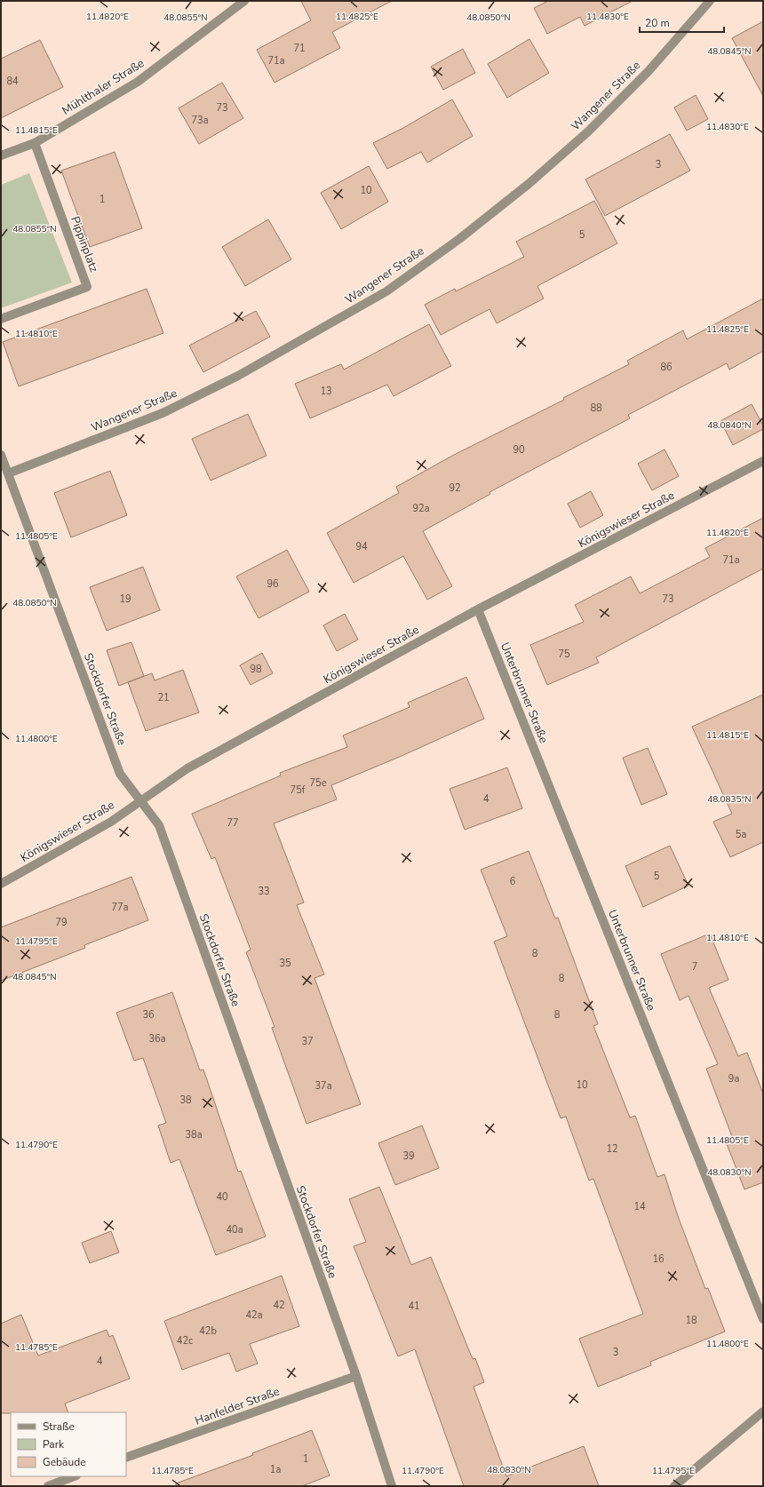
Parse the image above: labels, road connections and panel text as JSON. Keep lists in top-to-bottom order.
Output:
{
  "streets": {
    "street": [
      "Mühlthaler Straße",
      "Wangener Straße",
      "Pippinplatz",
      "Königswieser Straße",
      "Unterbrunner Straße",
      "Stockdorfer Straße",
      "Hanfelder Straße"
    ]
  },
  "crossings": [
    ["Mühlthaler Straße", "Pippinplatz"],
    ["Wangener Straße", "Stockdorfer Straße"],
    ["Königswieser Straße", "Unterbrunner Straße"],
    ["Königswieser Straße", "Stockdorfer Straße"],
    ["Stockdorfer Straße", "Hanfelder Straße"]
  ],
  "house_numbers": [
    "71",
    "71a",
    "84",
    "73",
    "73a",
    "3",
    "10",
    "1",
    "5",
    "86",
    "13",
    "88",
    "90",
    "92",
    "92a",
    "94",
    "71a",
    "96",
    "19",
    "73",
    "75",
    "98",
    "21",
    "75e",
    "75f",
    "4",
    "77",
    "5a",
    "5",
    "6",
    "33",
    "77a",
    "79",
    "8",
    "35",
    "7",
    "8",
    "36",
    "8",
    "36a",
    "37",
    "9a",
    "10",
    "37a",
    "38",
    "38a",
    "12",
    "39",
    "40",
    "14",
    "40a",
    "16",
    "42",
    "41",
    "42a",
    "18",
    "42b",
    "42c",
    "3",
    "4",
    "1",
    "1a"
  ],
  "legend": ["Straße", "Park", "Gebäude"],
  "scale_bar": "20 m",
  "coordinates": [
    "11.4825°E",
    "11.4820°E",
    "11.4830°E",
    "48.0855°N",
    "48.0850°N",
    "48.0845°N",
    "11.4815°E",
    "11.4810°E",
    "48.0840°N",
    "11.4805°E",
    "11.4800°E",
    "48.0835°N",
    "11.4795°E",
    "11.4790°E",
    "48.0830°N",
    "11.4785°E"
  ]
}
